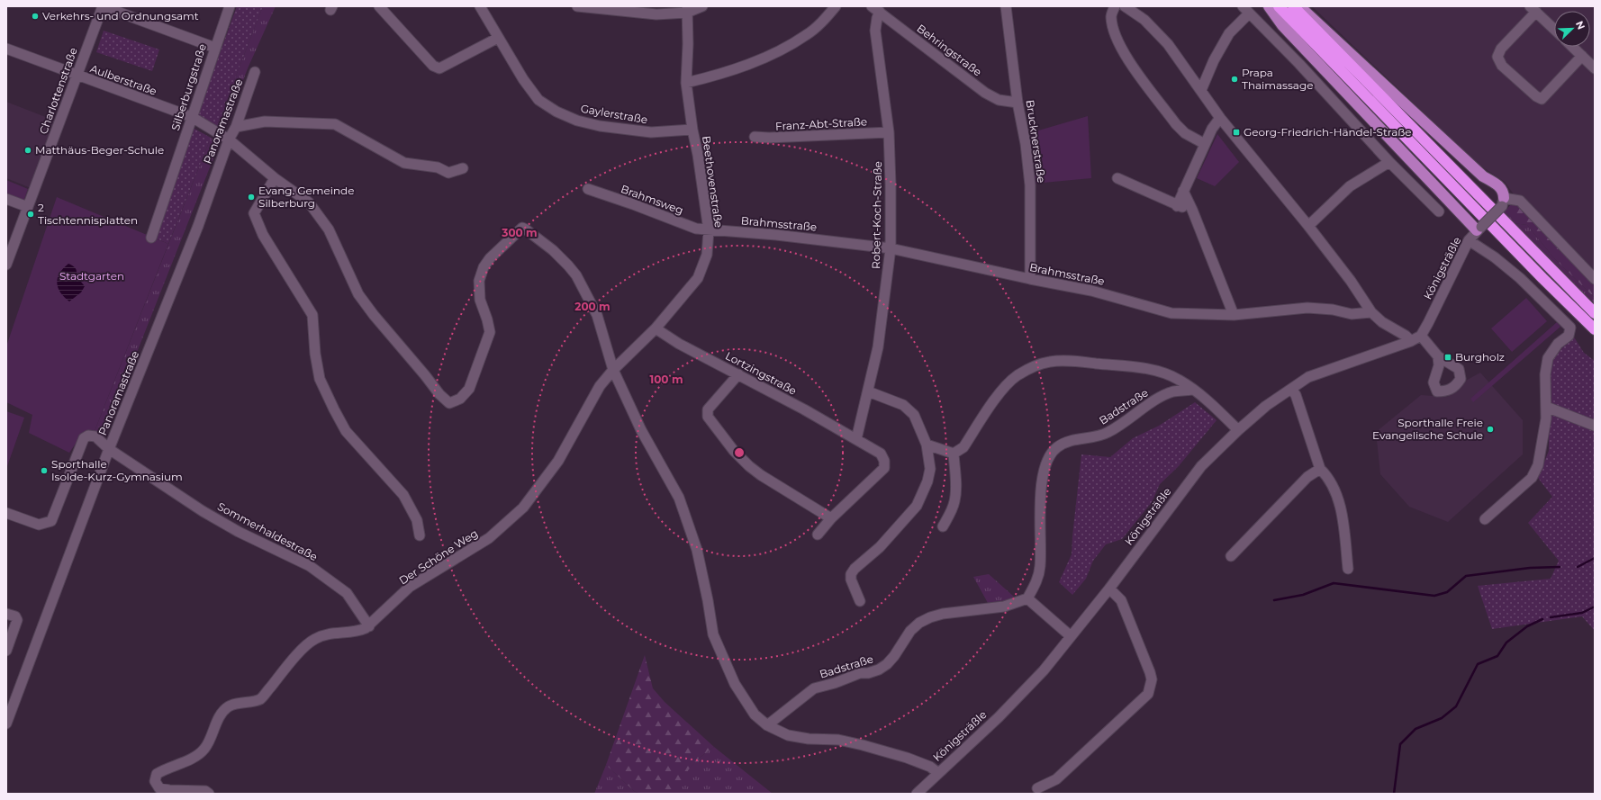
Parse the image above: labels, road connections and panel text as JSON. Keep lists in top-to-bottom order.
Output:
{
  "streets": {
    "street": [
      "Behringstraße",
      "Aulberstraße",
      "Silberburgstraße",
      "Charlottenstraße",
      "Gaylerstraße",
      "Panoramastraße",
      "Franz-Abt-Straße",
      "Brucknerstraße",
      "Beethovenstraße",
      "Brahmsweg",
      "Robert-Koch-Straße",
      "Brahmsstraße",
      "Königsträßle",
      "Lortzingstraße",
      "Badstraße",
      "Sommerhaldestraße",
      "Der Schöne Weg"
    ]
  },
  "crossings": [
    ["Behringstraße", "Brucknerstraße"],
    ["Behringstraße", "Robert-Koch-Straße"],
    ["Aulberstraße", "Silberburgstraße"],
    ["Aulberstraße", "Charlottenstraße"],
    ["Aulberstraße", "Panoramastraße"],
    ["Aulberstraße", "Beethovenstraße"],
    ["Aulberstraße", "Der Schöne Weg"],
    ["Gaylerstraße", "Beethovenstraße"],
    ["Panoramastraße", "Sommerhaldestraße"],
    ["Franz-Abt-Straße", "Robert-Koch-Straße"],
    ["Brucknerstraße", "Brahmsstraße"],
    ["Beethovenstraße", "Brahmsweg"],
    ["Beethovenstraße", "Brahmsstraße"],
    ["Beethovenstraße", "Lortzingstraße"],
    ["Beethovenstraße", "Der Schöne Weg"],
    ["Brahmsweg", "Brahmsstraße"],
    ["Robert-Koch-Straße", "Brahmsstraße"],
    ["Robert-Koch-Straße", "Lortzingstraße"],
    ["Sommerhaldestraße", "Der Schöne Weg"]
  ],
  "parks": ["Stadtgarten"],
  "places": {
    "other": [
      "Verkehrs- und Ordnungsamt",
      "Prapa Thaimassage",
      "Matthäus-Beger-Schule",
      "Evang. Gemeinde Silberburg",
      "2 Tischtennisplatten",
      "Sporthalle Freie Evangelische Schule",
      "Sporthalle Isolde-Kurz-Gymnasium"
    ],
    "transit": ["Georg-Friedrich-Händel-Straße", "Burgholz"]
  },
  "north": "top right",
  "rings": ["300 m", "200 m", "100 m"]
}
